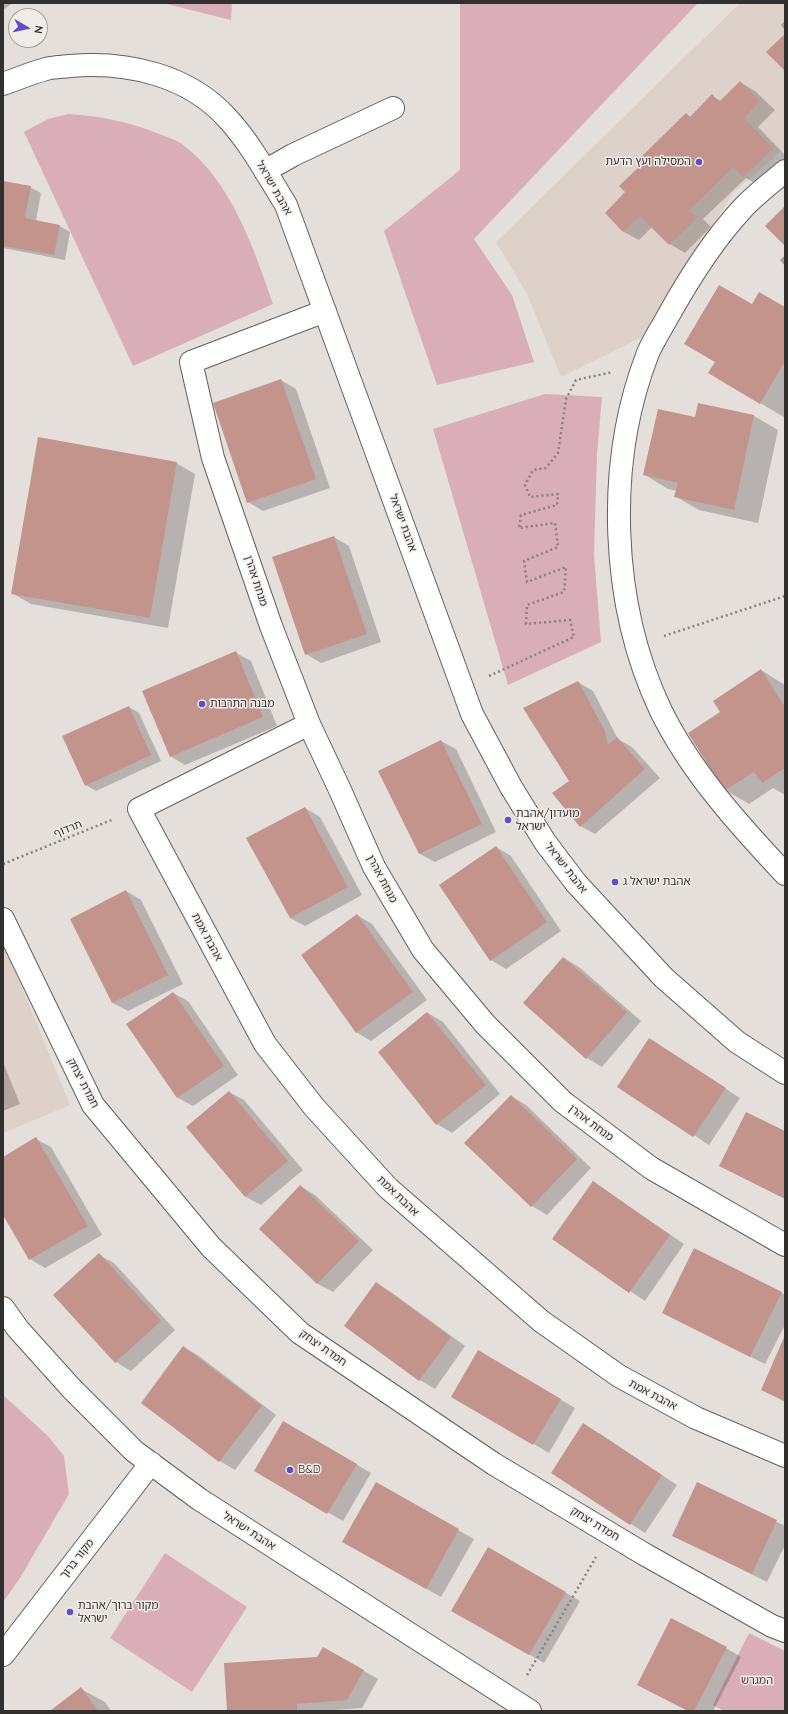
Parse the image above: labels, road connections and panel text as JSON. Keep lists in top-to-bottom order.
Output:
{
  "streets": {
    "street": [
      "אהבת ישראל",
      "מנחת אהרן",
      "אהבת אמת",
      "חמדת יצחק",
      "מקור ברוך"
    ],
    "path": ["תרדוף"]
  },
  "crossings": [
    ["אהבת ישראל", "מנחת אהרן"],
    ["אהבת ישראל", "מקור ברוך"],
    ["תרדוף", "אהבת אמת"]
  ],
  "parks": ["המגרש"],
  "places": [
    "המסילה ועץ הדעת",
    "מבנה התרבות",
    "מועדון/אהבת ישראל",
    "אהבת ישראל ג",
    "B&D",
    "מקור ברוך/אהבת ישראל"
  ],
  "north": "right"
}
